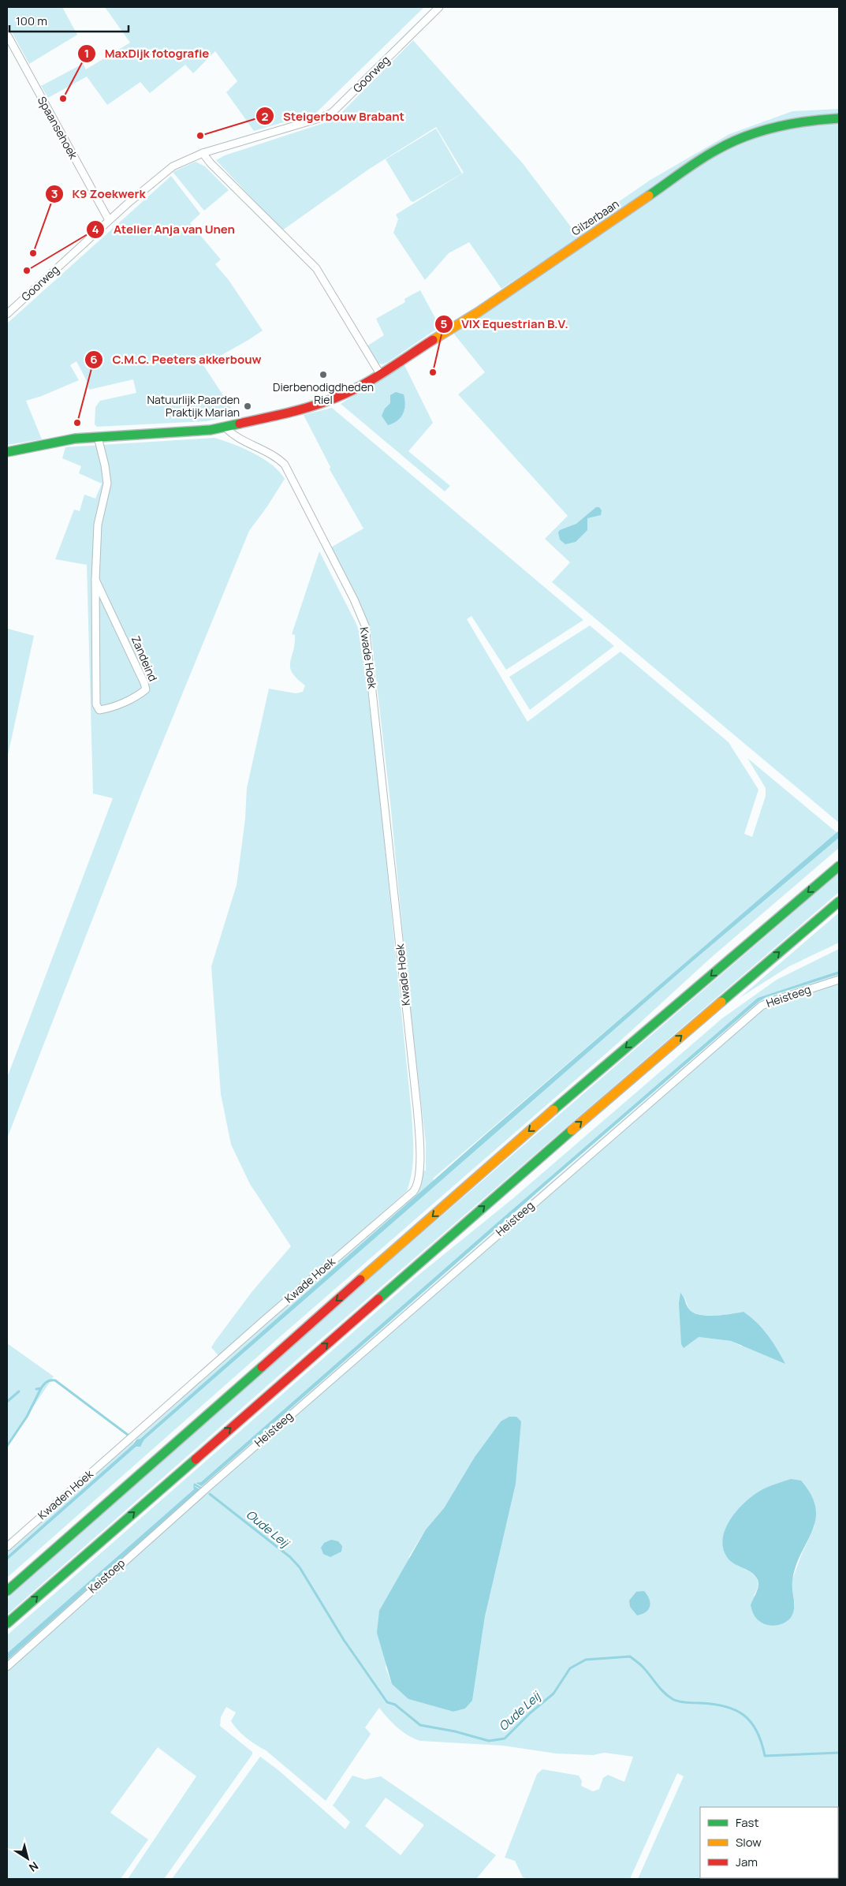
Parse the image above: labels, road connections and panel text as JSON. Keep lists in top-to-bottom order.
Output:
{
  "streets": {
    "main road": ["Gilzerbaan"],
    "street": [
      "Goorweg",
      "Spaansehoek",
      "Kwade Hoek",
      "Zandeind",
      "Heisteeg",
      "Kwaden Hoek",
      "Keistoep"
    ]
  },
  "crossings": [
    ["Goorweg", "Spaansehoek"],
    ["Kwade Hoek", "Kwaden Hoek"],
    ["Heisteeg", "Keistoep"]
  ],
  "water": ["Oude Leij"],
  "places": [
    "MaxDijk fotografie",
    "Steigerbouw Brabant",
    "K9 Zoekwerk",
    "Atelier Anja van Unen",
    "VIX Equestrian B.V.",
    "Dierbenodigdheden Riel",
    "Natuurlijk Paarden Praktijk Marian",
    "C.M.C. Peeters akkerbouw"
  ],
  "legend": ["Fast", "Slow", "Jam"],
  "scale_bar": "100 m",
  "north": "bottom right"
}
